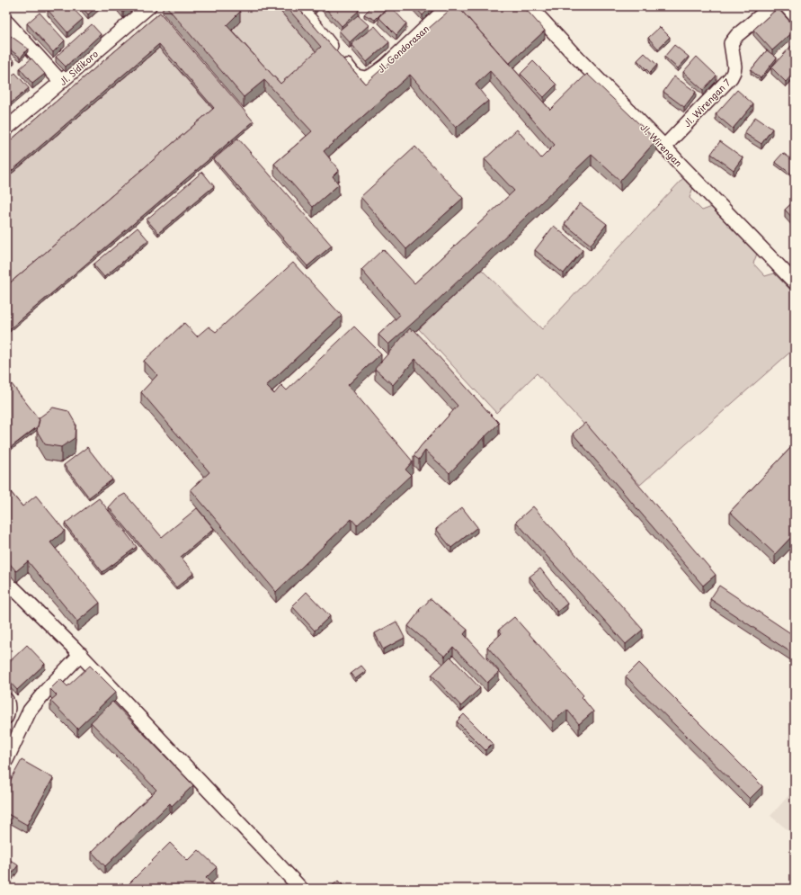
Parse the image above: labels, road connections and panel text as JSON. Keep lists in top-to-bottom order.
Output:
{
  "streets": {
    "street": [
      "Jl. Gondorasan",
      "Jl. Sidikoro",
      "Jl. Wirengan 7",
      "Jl. Wirengan"
    ]
  },
  "crossings": [
    ["Jl. Wirengan 7", "Jl. Wirengan"]
  ]
}
